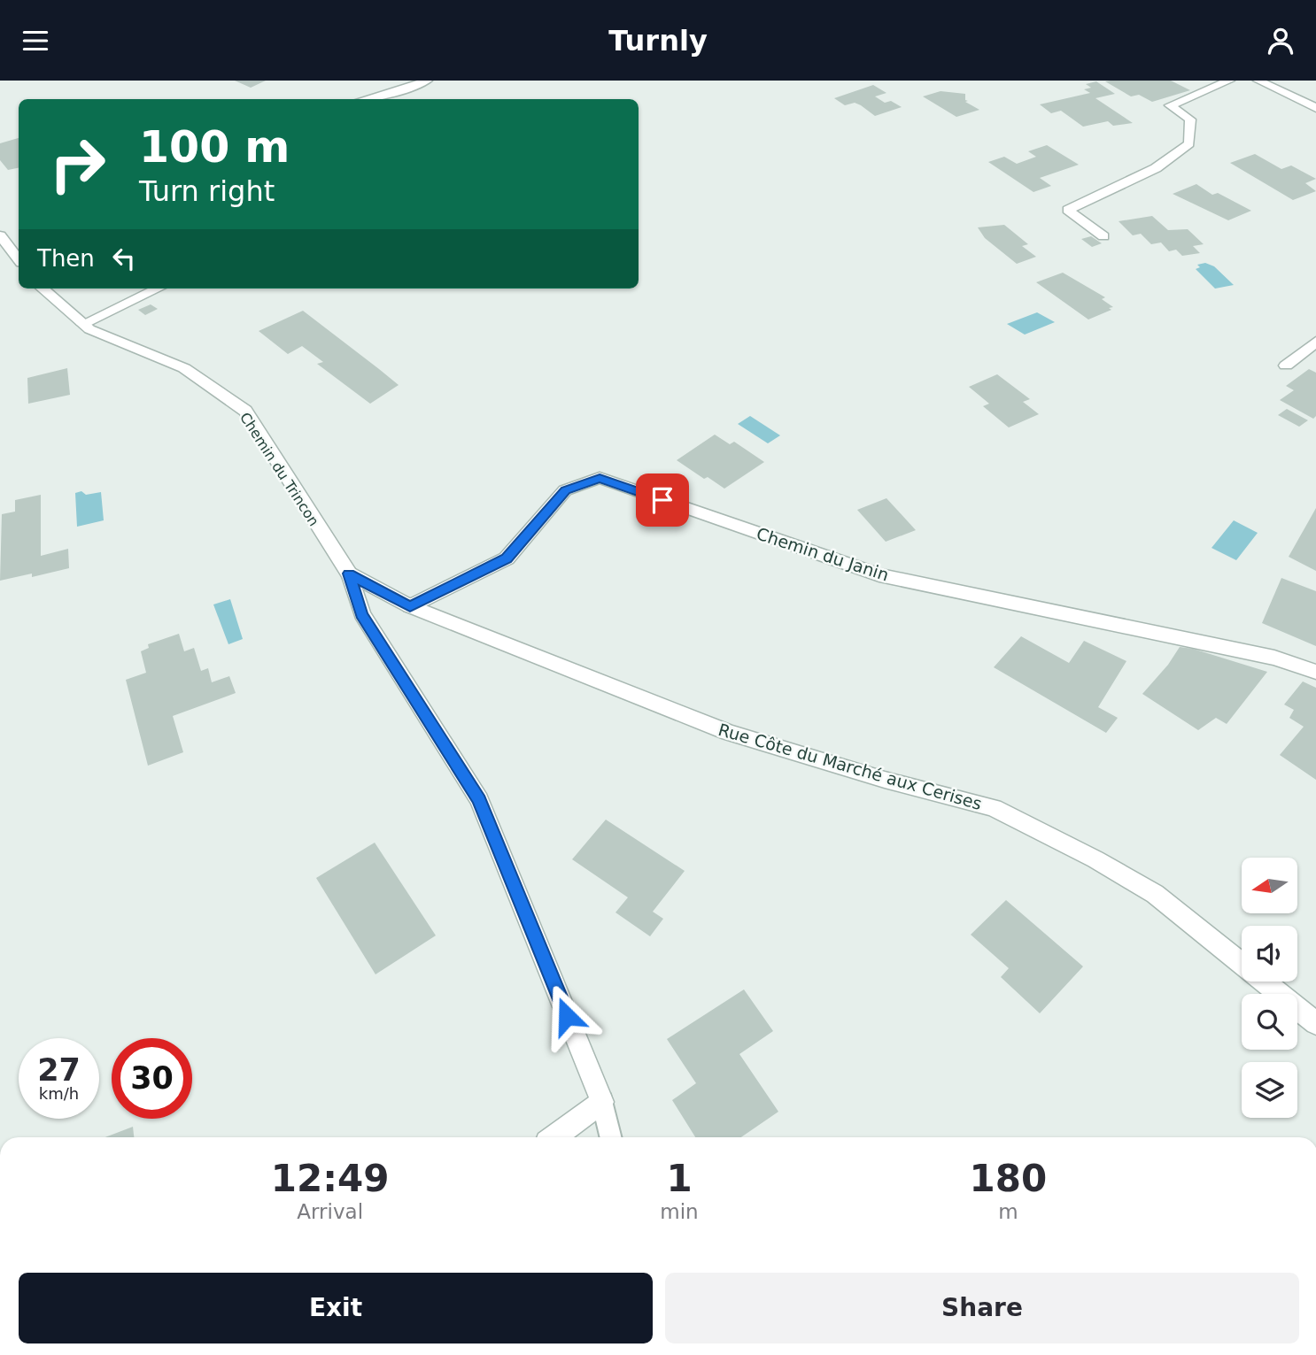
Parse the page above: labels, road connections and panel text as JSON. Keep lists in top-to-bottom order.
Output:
{
  "streets": {
    "street": ["Chemin du Trincon", "Chemin du Janin", "Rue Côte du Marché aux Cerises"]
  },
  "crossings": [
    ["Chemin du Trincon", "Rue Côte du Marché aux Cerises"],
    ["Chemin du Janin", "Rue Côte du Marché aux Cerises"]
  ],
  "north": "left",
  "page": {
    "header": "Turnly",
    "turn": ["100 m", "Turn right"],
    "then": "Then",
    "speed": "27 km/h",
    "limit": "30",
    "eta": [
      "12:49",
      "Arrival",
      "1",
      "min",
      "180",
      "m"
    ],
    "buttons": ["Exit", "Share"]
  }
}
